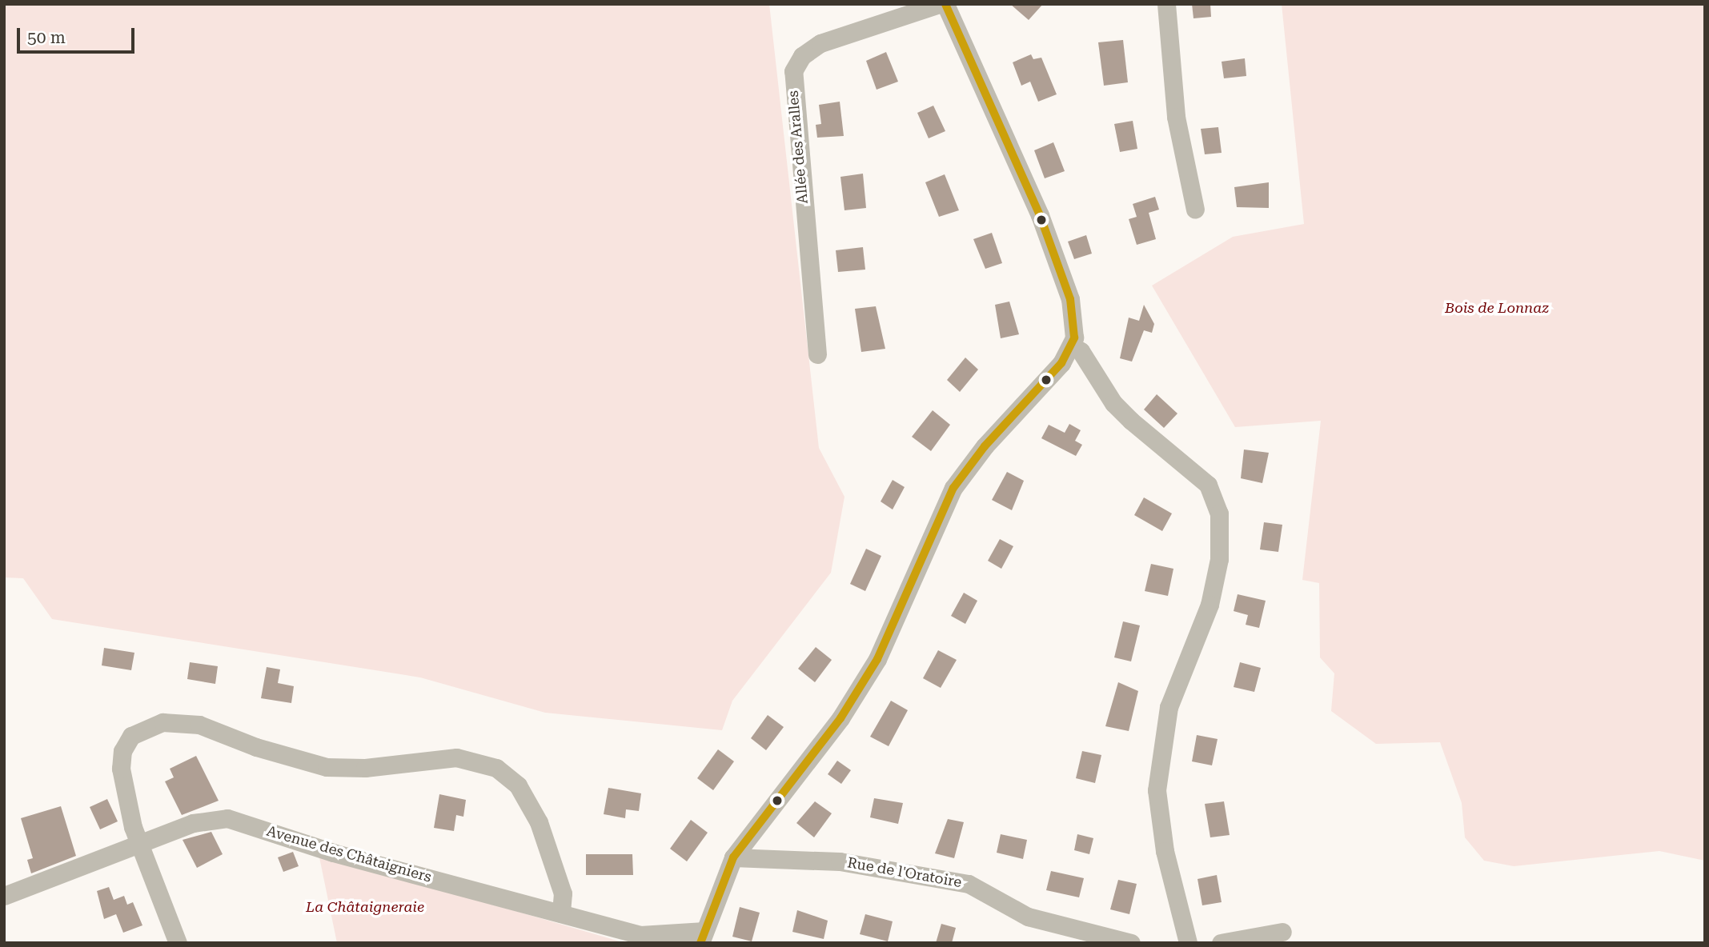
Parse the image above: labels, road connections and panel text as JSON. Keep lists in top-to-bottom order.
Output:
{
  "streets": {
    "street": ["Allée des Aralles", "Avenue des Châtaigniers", "Rue de l'Oratoire"]
  },
  "parks": ["Bois de Lonnaz", "La Châtaigneraie"],
  "scale_bar": "50 m"
}
